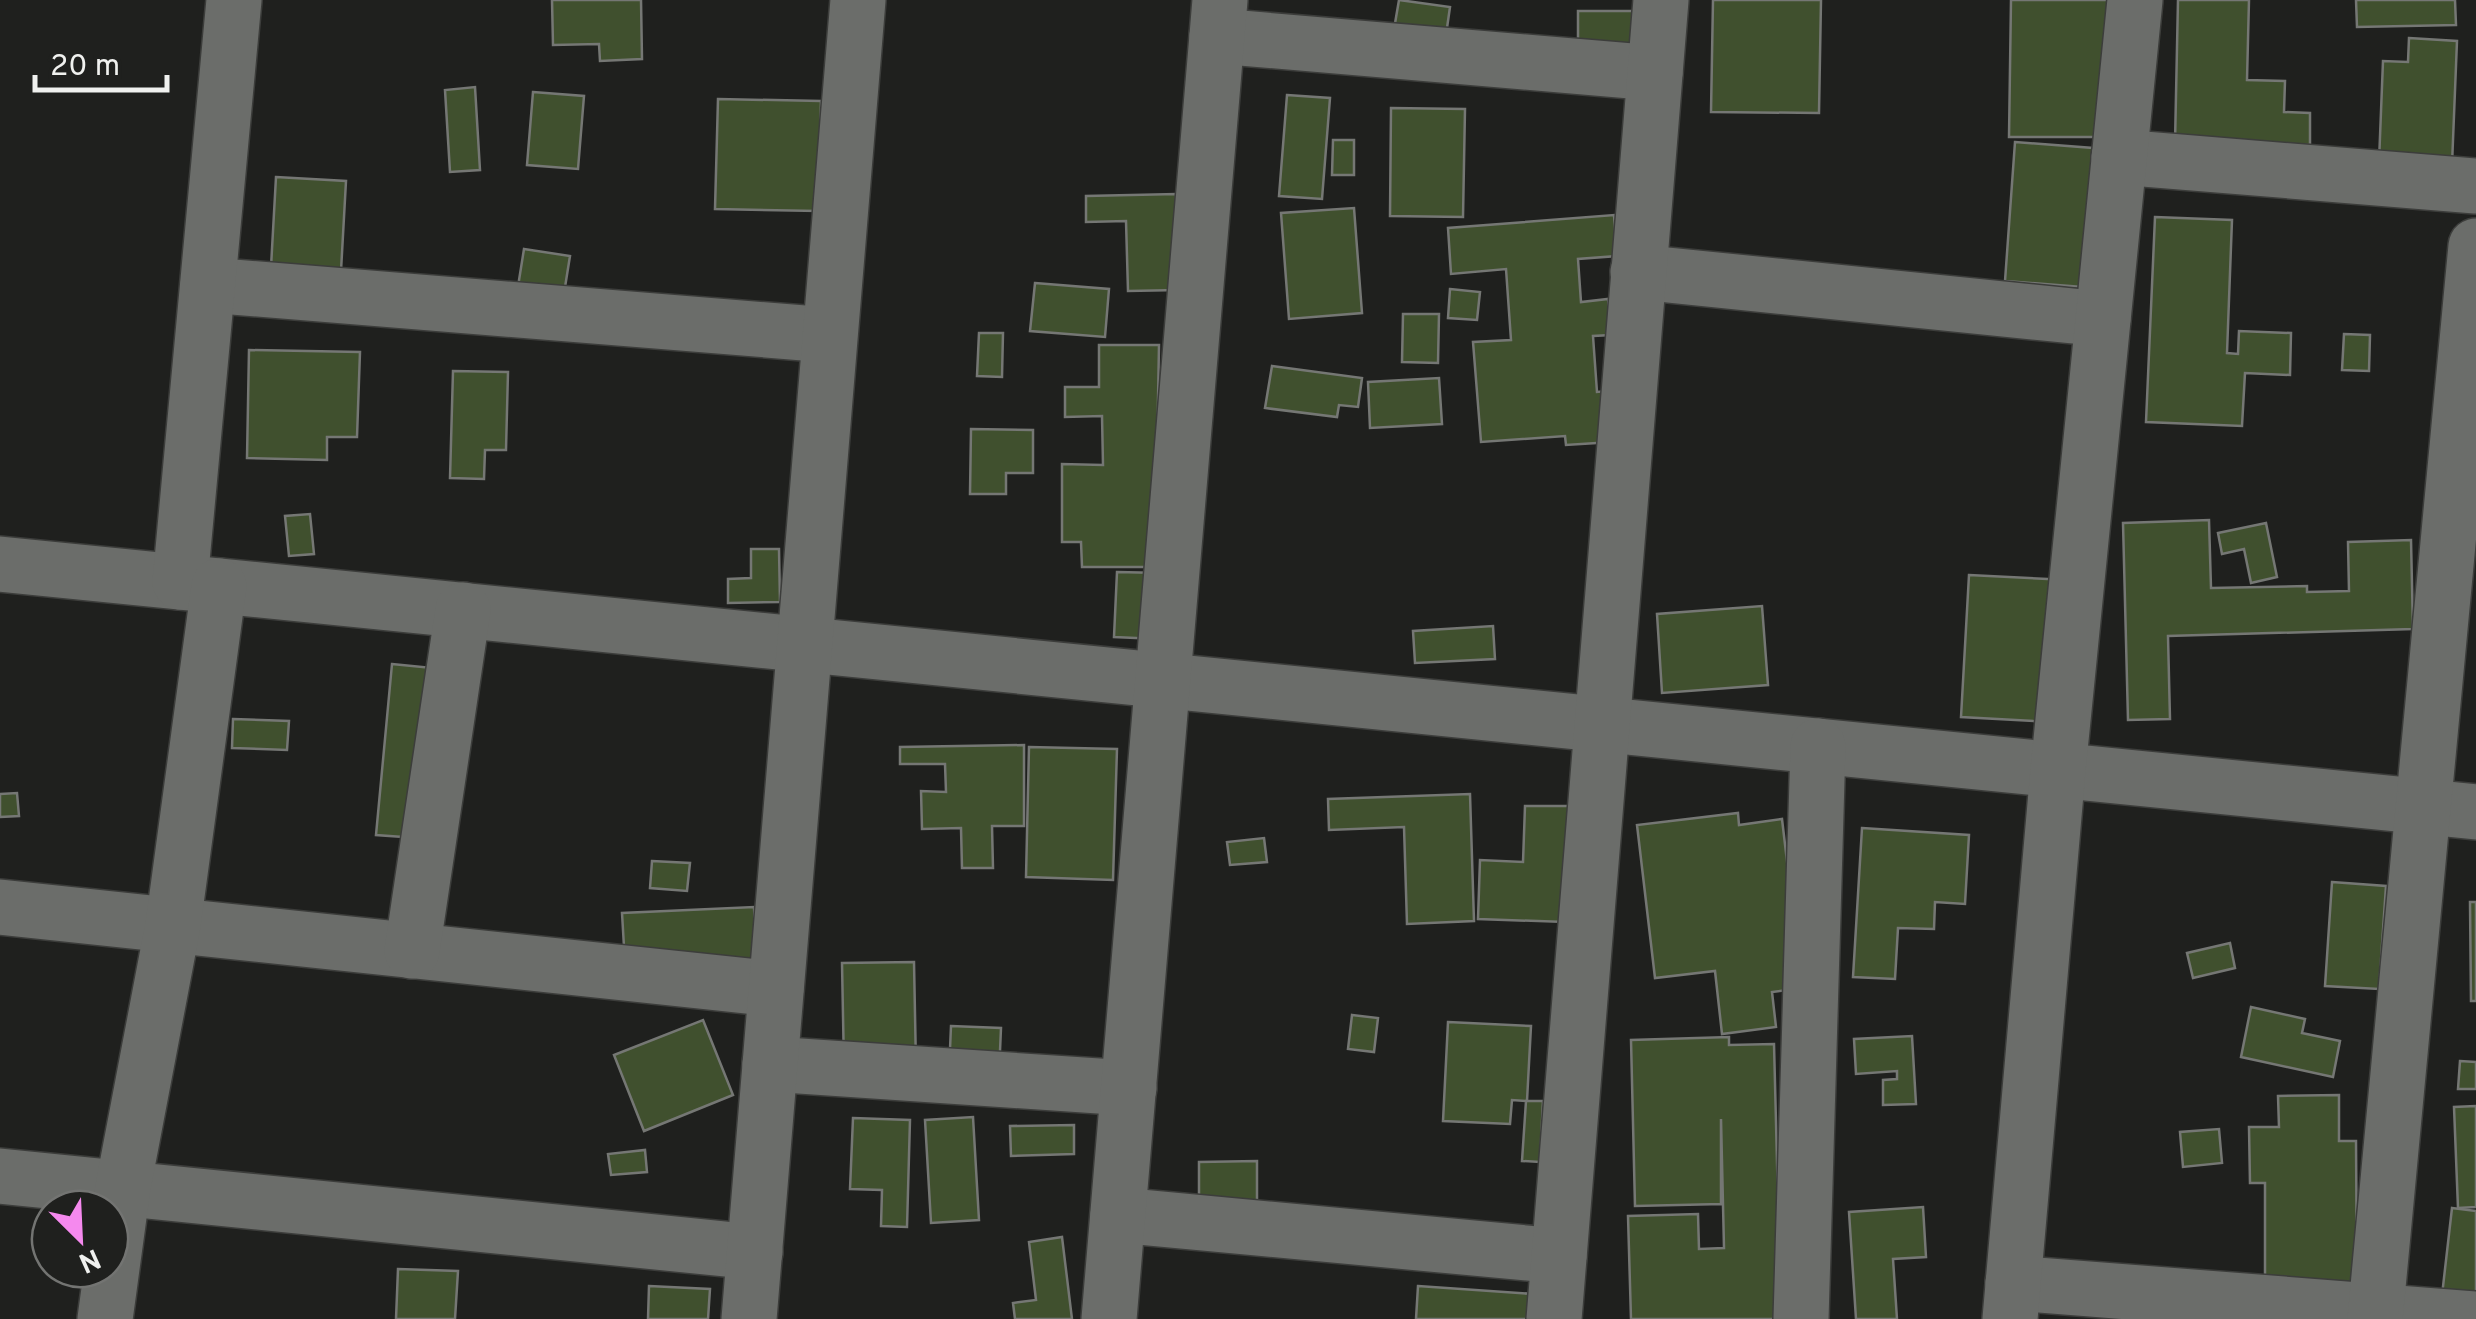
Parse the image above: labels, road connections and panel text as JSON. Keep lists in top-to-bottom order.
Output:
{
  "scale_bar": "20 m",
  "north": "bottom right"
}
